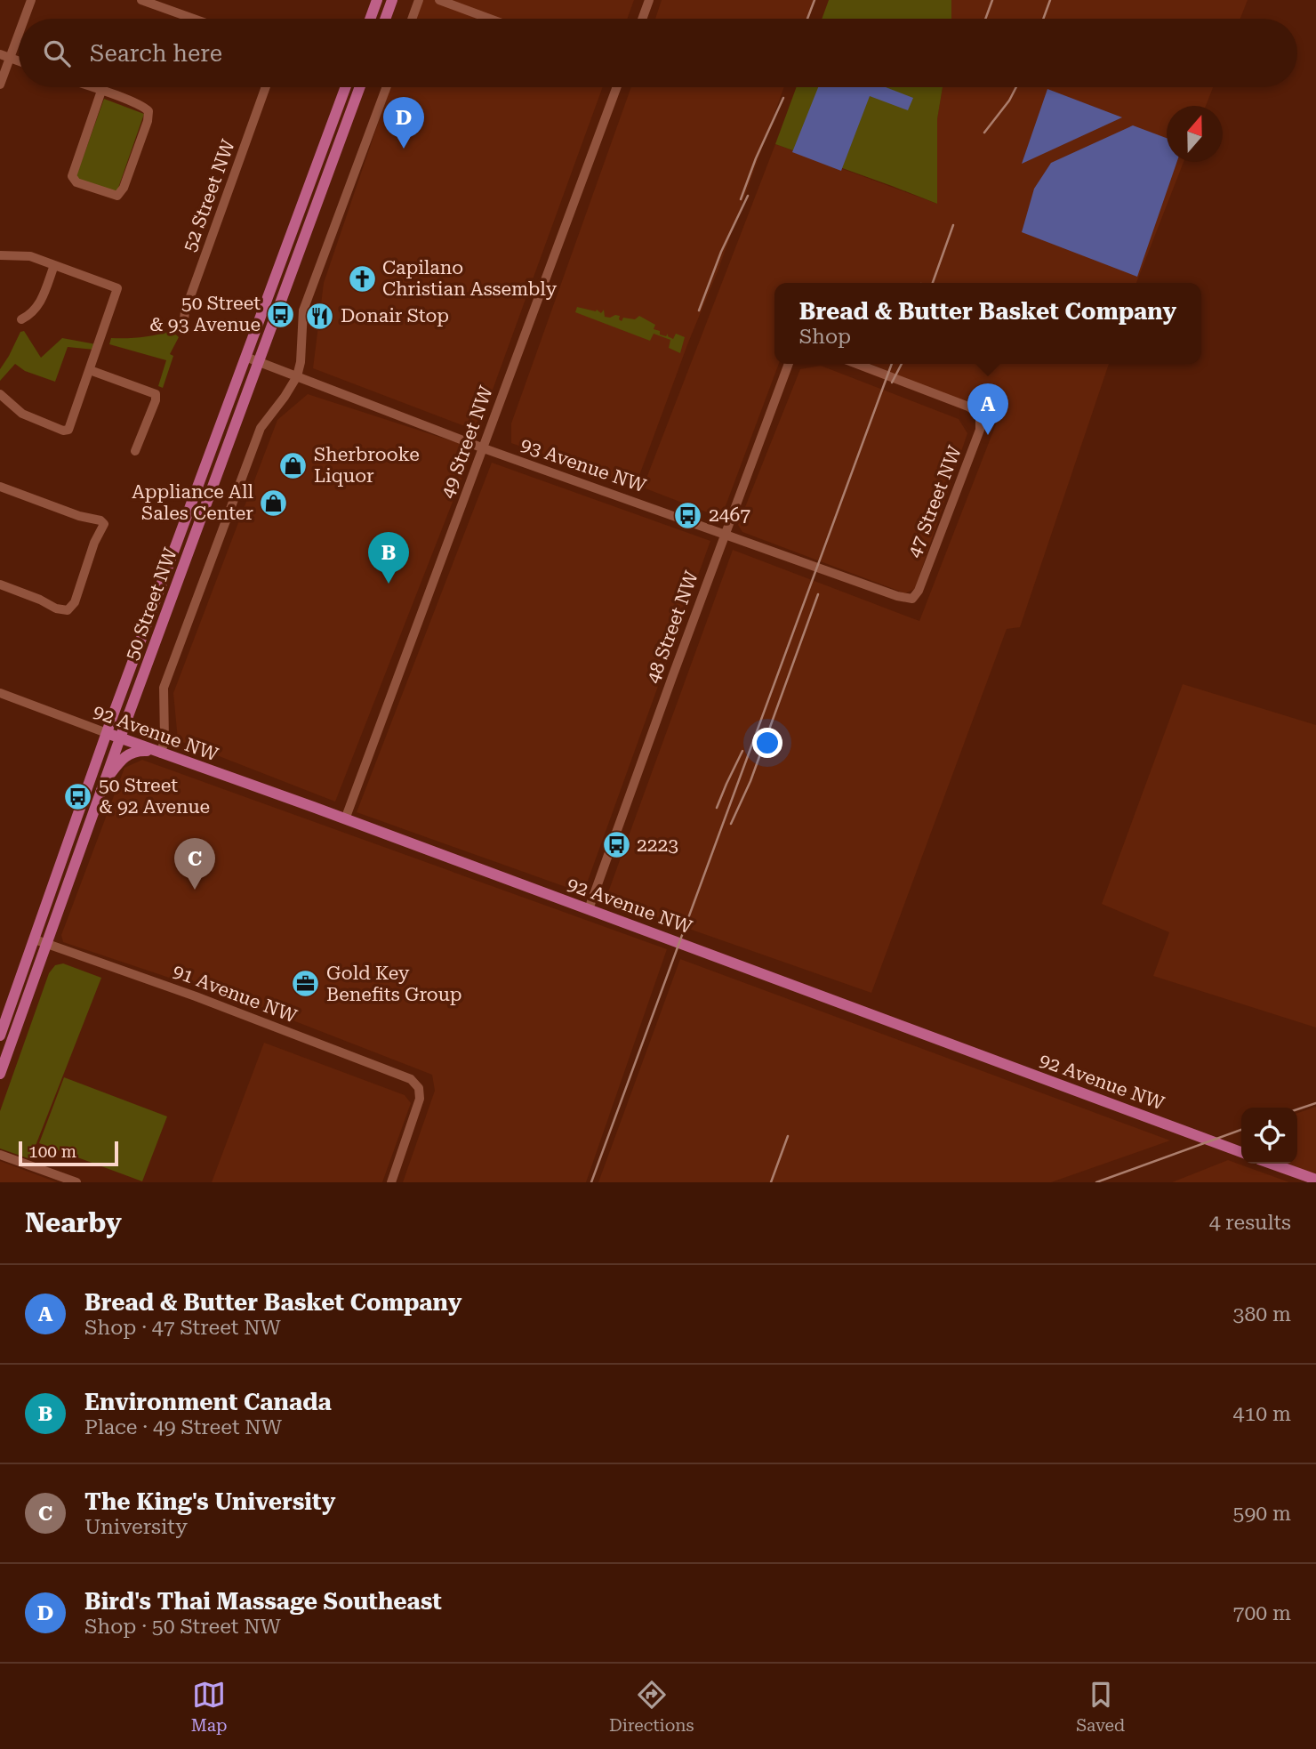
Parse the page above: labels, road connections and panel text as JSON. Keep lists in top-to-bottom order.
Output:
{
  "streets": {
    "main road": ["50 Street NW", "92 Avenue NW"],
    "street": [
      "52 Street NW",
      "49 Street NW",
      "93 Avenue NW",
      "47 Street NW",
      "48 Street NW",
      "91 Avenue NW"
    ]
  },
  "crossings": [
    ["49 Street NW", "93 Avenue NW"],
    ["49 Street NW", "92 Avenue NW"],
    ["93 Avenue NW", "47 Street NW"],
    ["93 Avenue NW", "50 Street NW"],
    ["93 Avenue NW", "48 Street NW"],
    ["50 Street NW", "92 Avenue NW"],
    ["50 Street NW", "91 Avenue NW"],
    ["48 Street NW", "92 Avenue NW"]
  ],
  "places": {
    "church": ["Capilano Christian Assembly"],
    "bus stop": [
      "50 Street & 93 Avenue",
      "2467",
      "50 Street & 92 Avenue",
      "2223"
    ],
    "restaurant": ["Donair Stop"],
    "shop": ["Sherbrooke Liquor", "Appliance All Sales Center"],
    "office": ["Gold Key Benefits Group"]
  },
  "scale_bar": "100 m",
  "north": "top",
  "page": {
    "search": "Search here",
    "pins": [
      "D",
      "A",
      "B",
      "C"
    ],
    "popup": ["Bread & Butter Basket Company", "Shop"],
    "scale": "100 m",
    "heading": ["Nearby", "4 results"],
    "list": [
      {
        "mark": "A",
        "name": "Bread & Butter Basket Company",
        "note": "Shop · 47 Street NW",
        "value": "380 m"
      },
      {
        "mark": "B",
        "name": "Environment Canada",
        "note": "Place · 49 Street NW",
        "value": "410 m"
      },
      {
        "mark": "C",
        "name": "The King's University",
        "note": "University",
        "value": "590 m"
      },
      {
        "mark": "D",
        "name": "Bird's Thai Massage Southeast",
        "note": "Shop · 50 Street NW",
        "value": "700 m"
      }
    ],
    "nav": ["Map", "Directions", "Saved"]
  }
}
